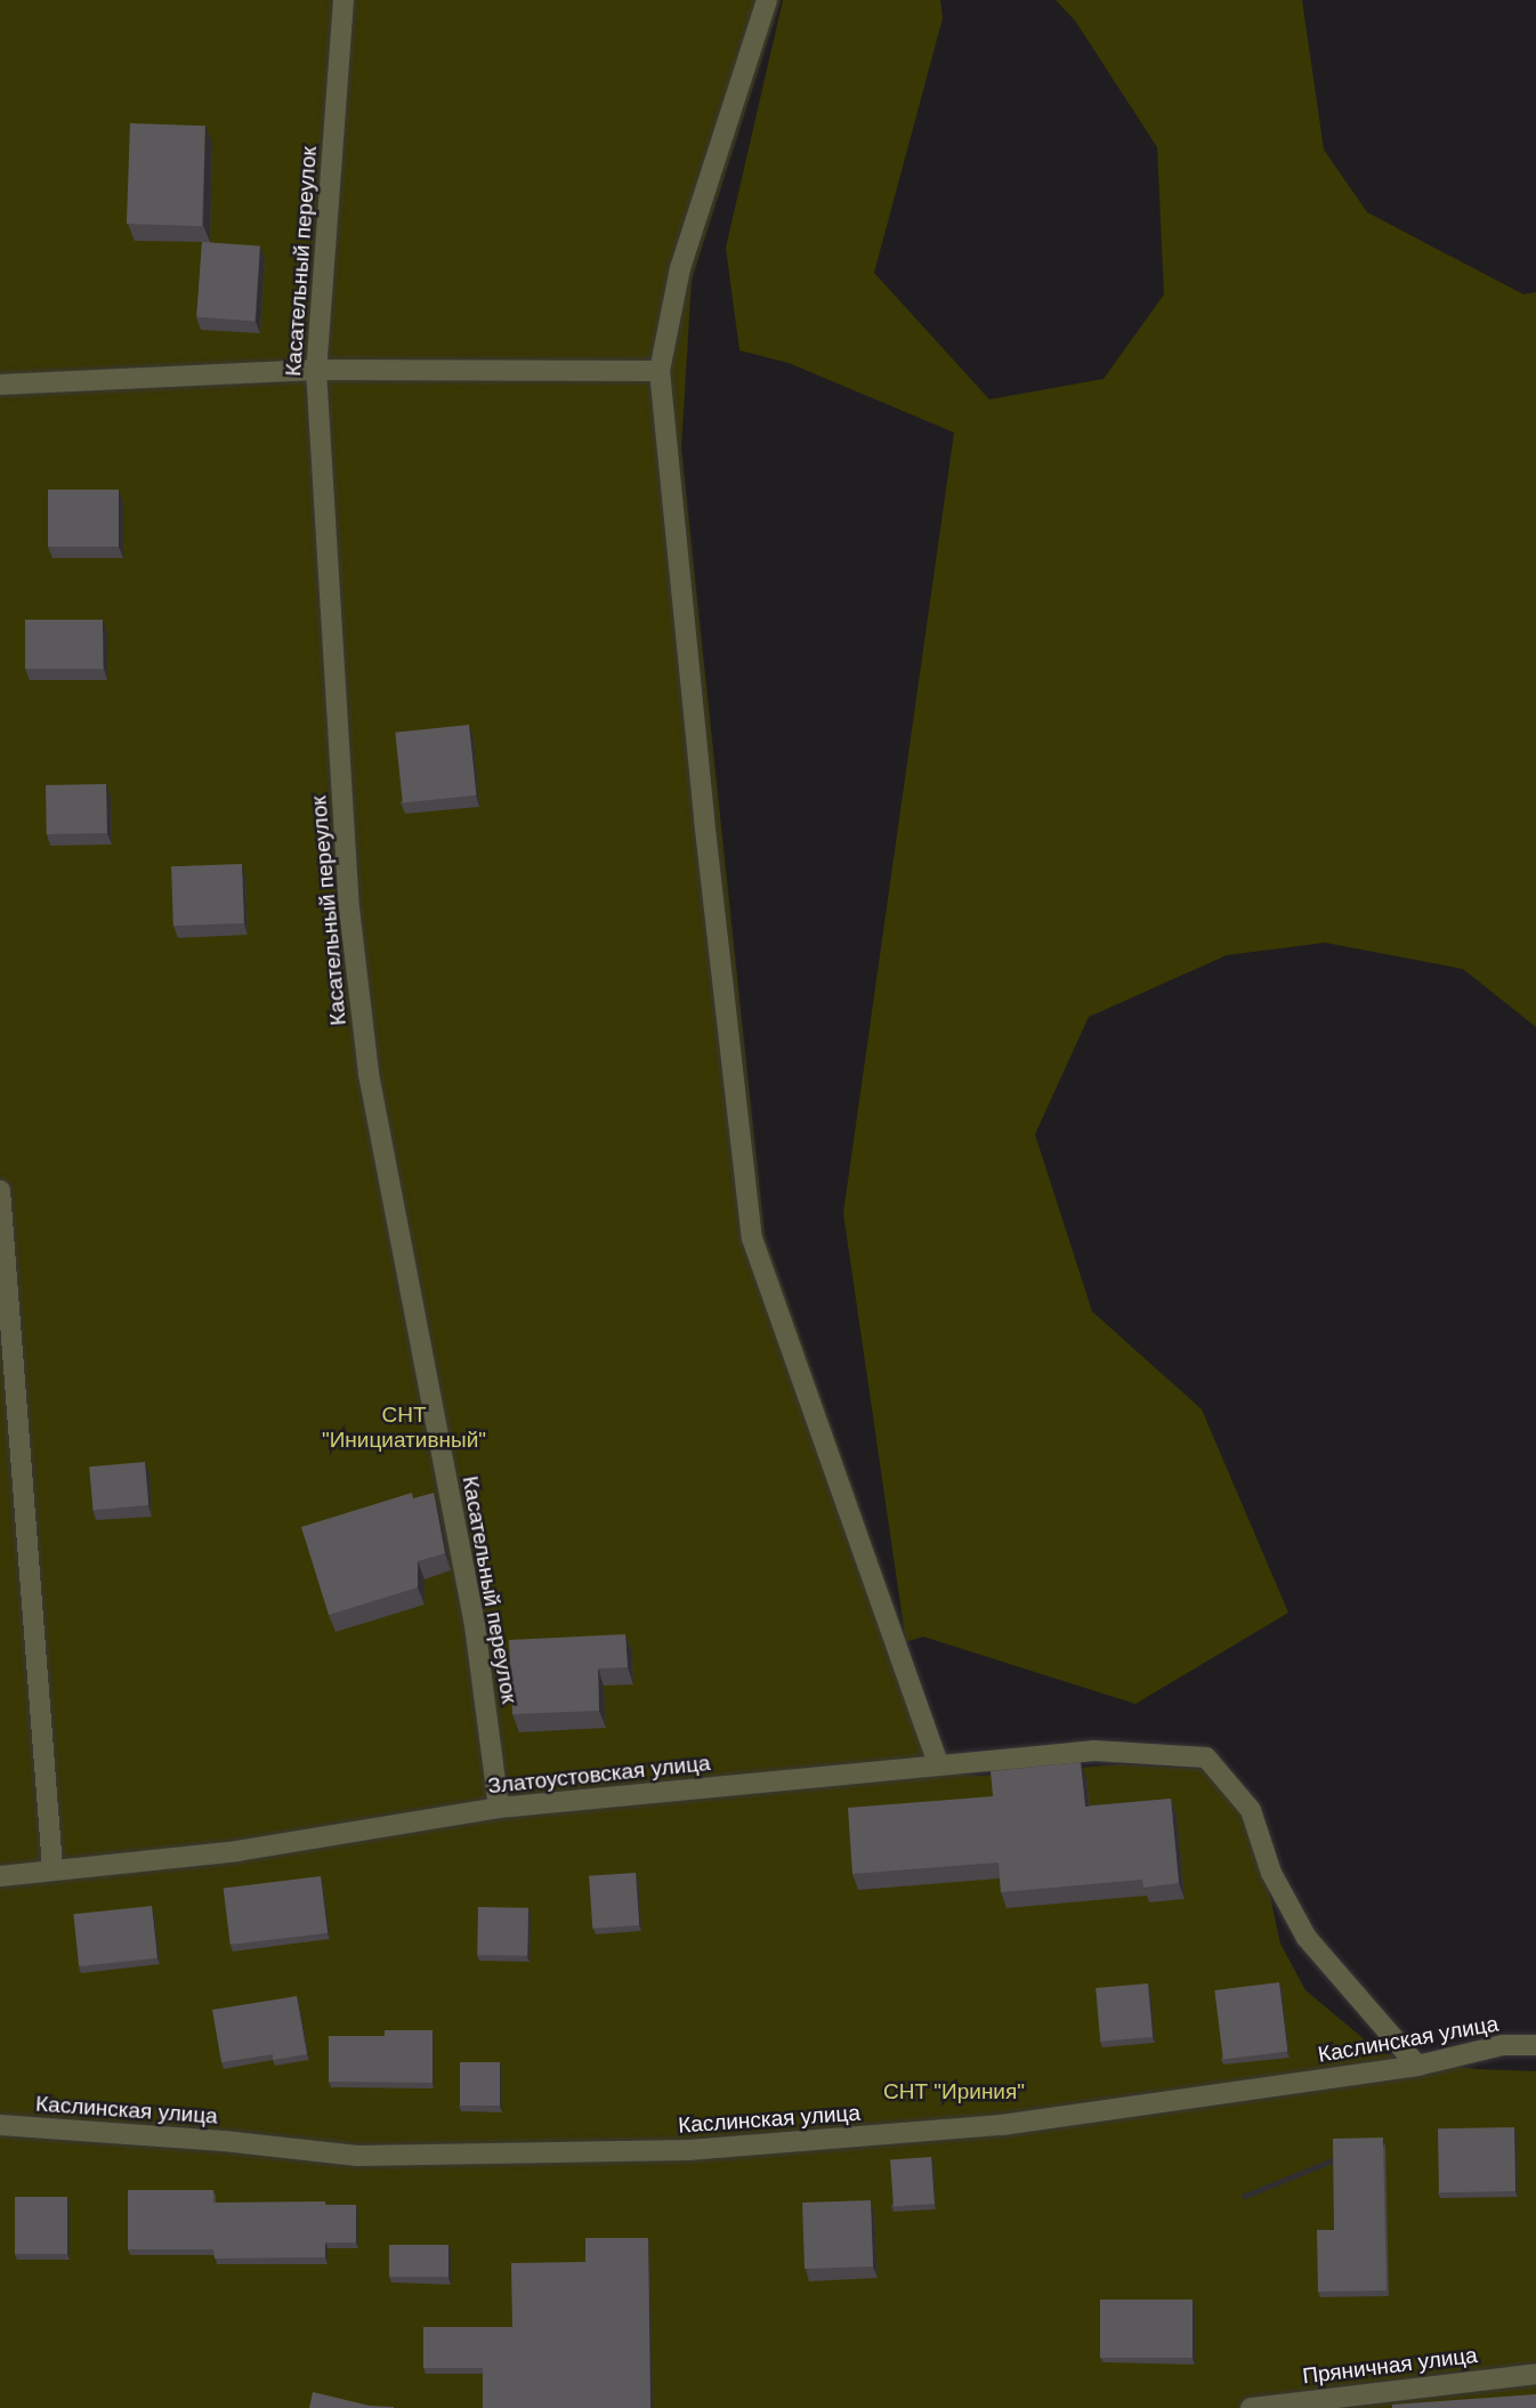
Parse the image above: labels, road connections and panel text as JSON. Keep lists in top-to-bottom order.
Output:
{
  "streets": {
    "street": [
      "Касательный переулок",
      "Златоустовская улица",
      "Каслинская улица",
      "Пряничная улица"
    ]
  },
  "crossings": [
    ["Касательный переулок", "Златоустовская улица"],
    ["Златоустовская улица", "Каслинская улица"]
  ],
  "parks": ["СНТ \"Инициативный\"", "СНТ \"Ириния\""]
}
